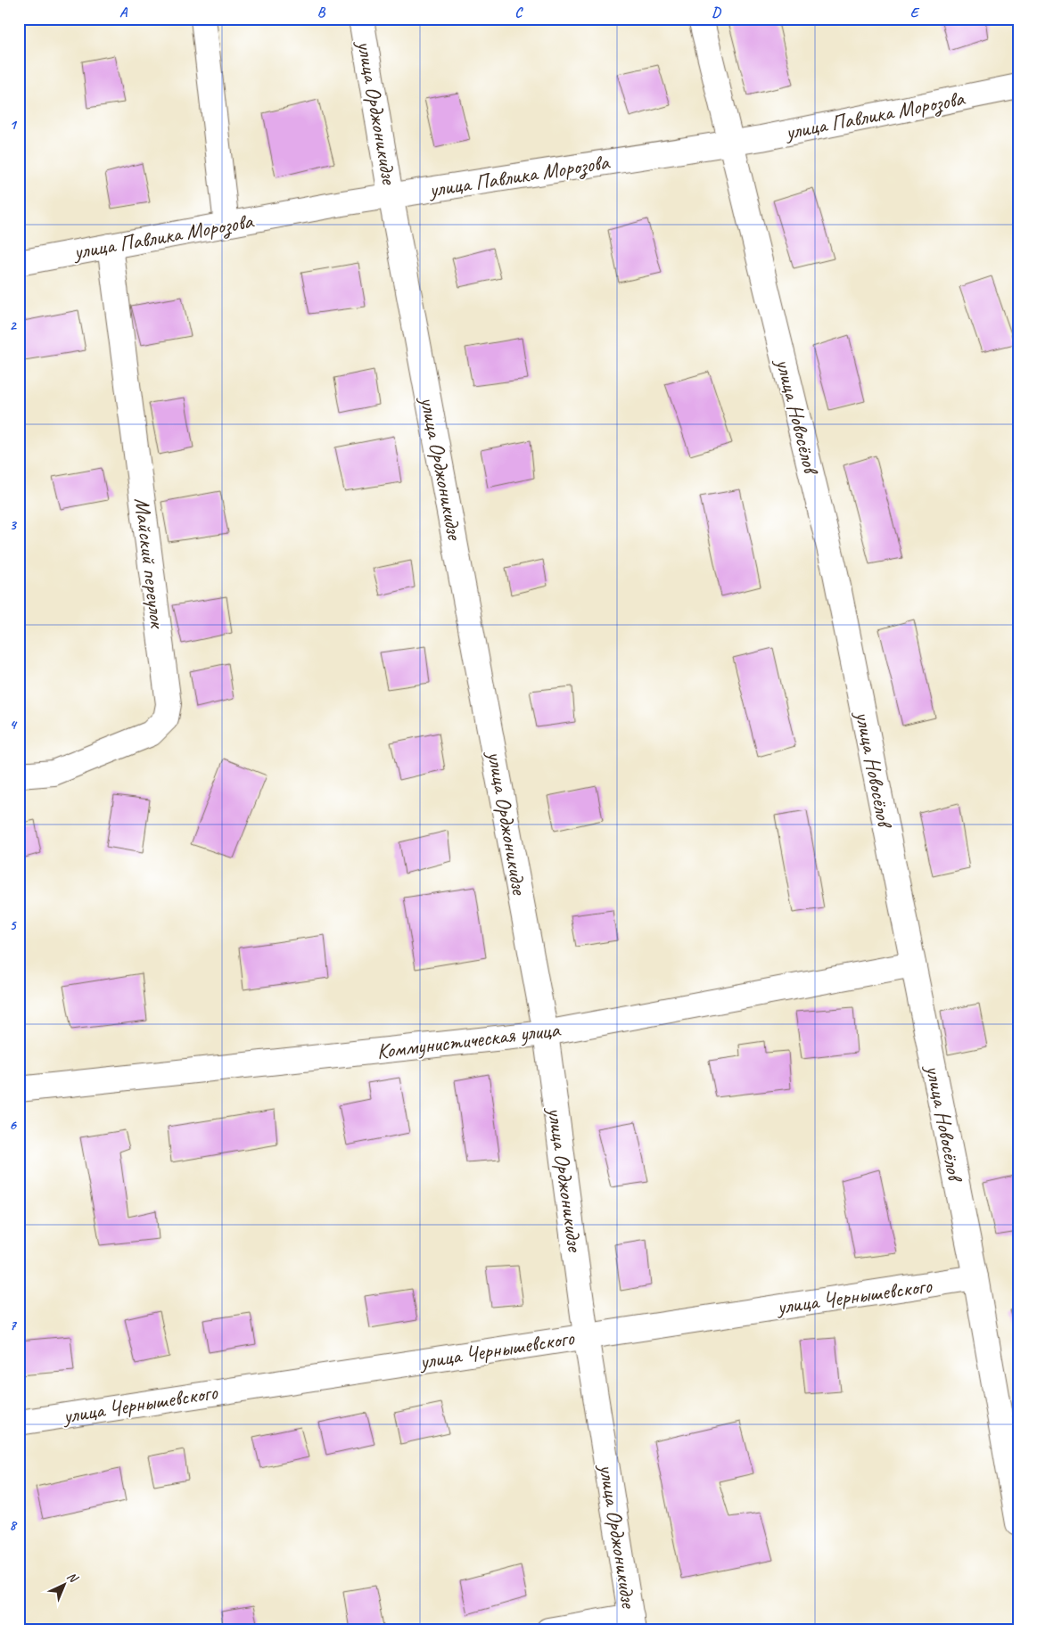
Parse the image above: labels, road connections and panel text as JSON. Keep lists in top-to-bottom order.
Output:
{
  "streets": {
    "street": [
      "улица Орджоникидзе",
      "улица Павлика Морозова",
      "улица Новосёлов",
      "Майский переулок",
      "Коммунистическая улица",
      "улица Чернышевского"
    ]
  },
  "crossings": [
    ["улица Орджоникидзе", "улица Павлика Морозова"],
    ["улица Орджоникидзе", "Коммунистическая улица"],
    ["улица Орджоникидзе", "улица Чернышевского"],
    ["улица Павлика Морозова", "улица Новосёлов"],
    ["улица Павлика Морозова", "Майский переулок"],
    ["улица Новосёлов", "Коммунистическая улица"],
    ["улица Новосёлов", "улица Чернышевского"]
  ],
  "north": "top right",
  "grid": {
    "columns": [
      "A",
      "B",
      "C",
      "D",
      "E"
    ],
    "rows": [
      "1",
      "2",
      "3",
      "4",
      "5",
      "6",
      "7",
      "8"
    ]
  }
}
